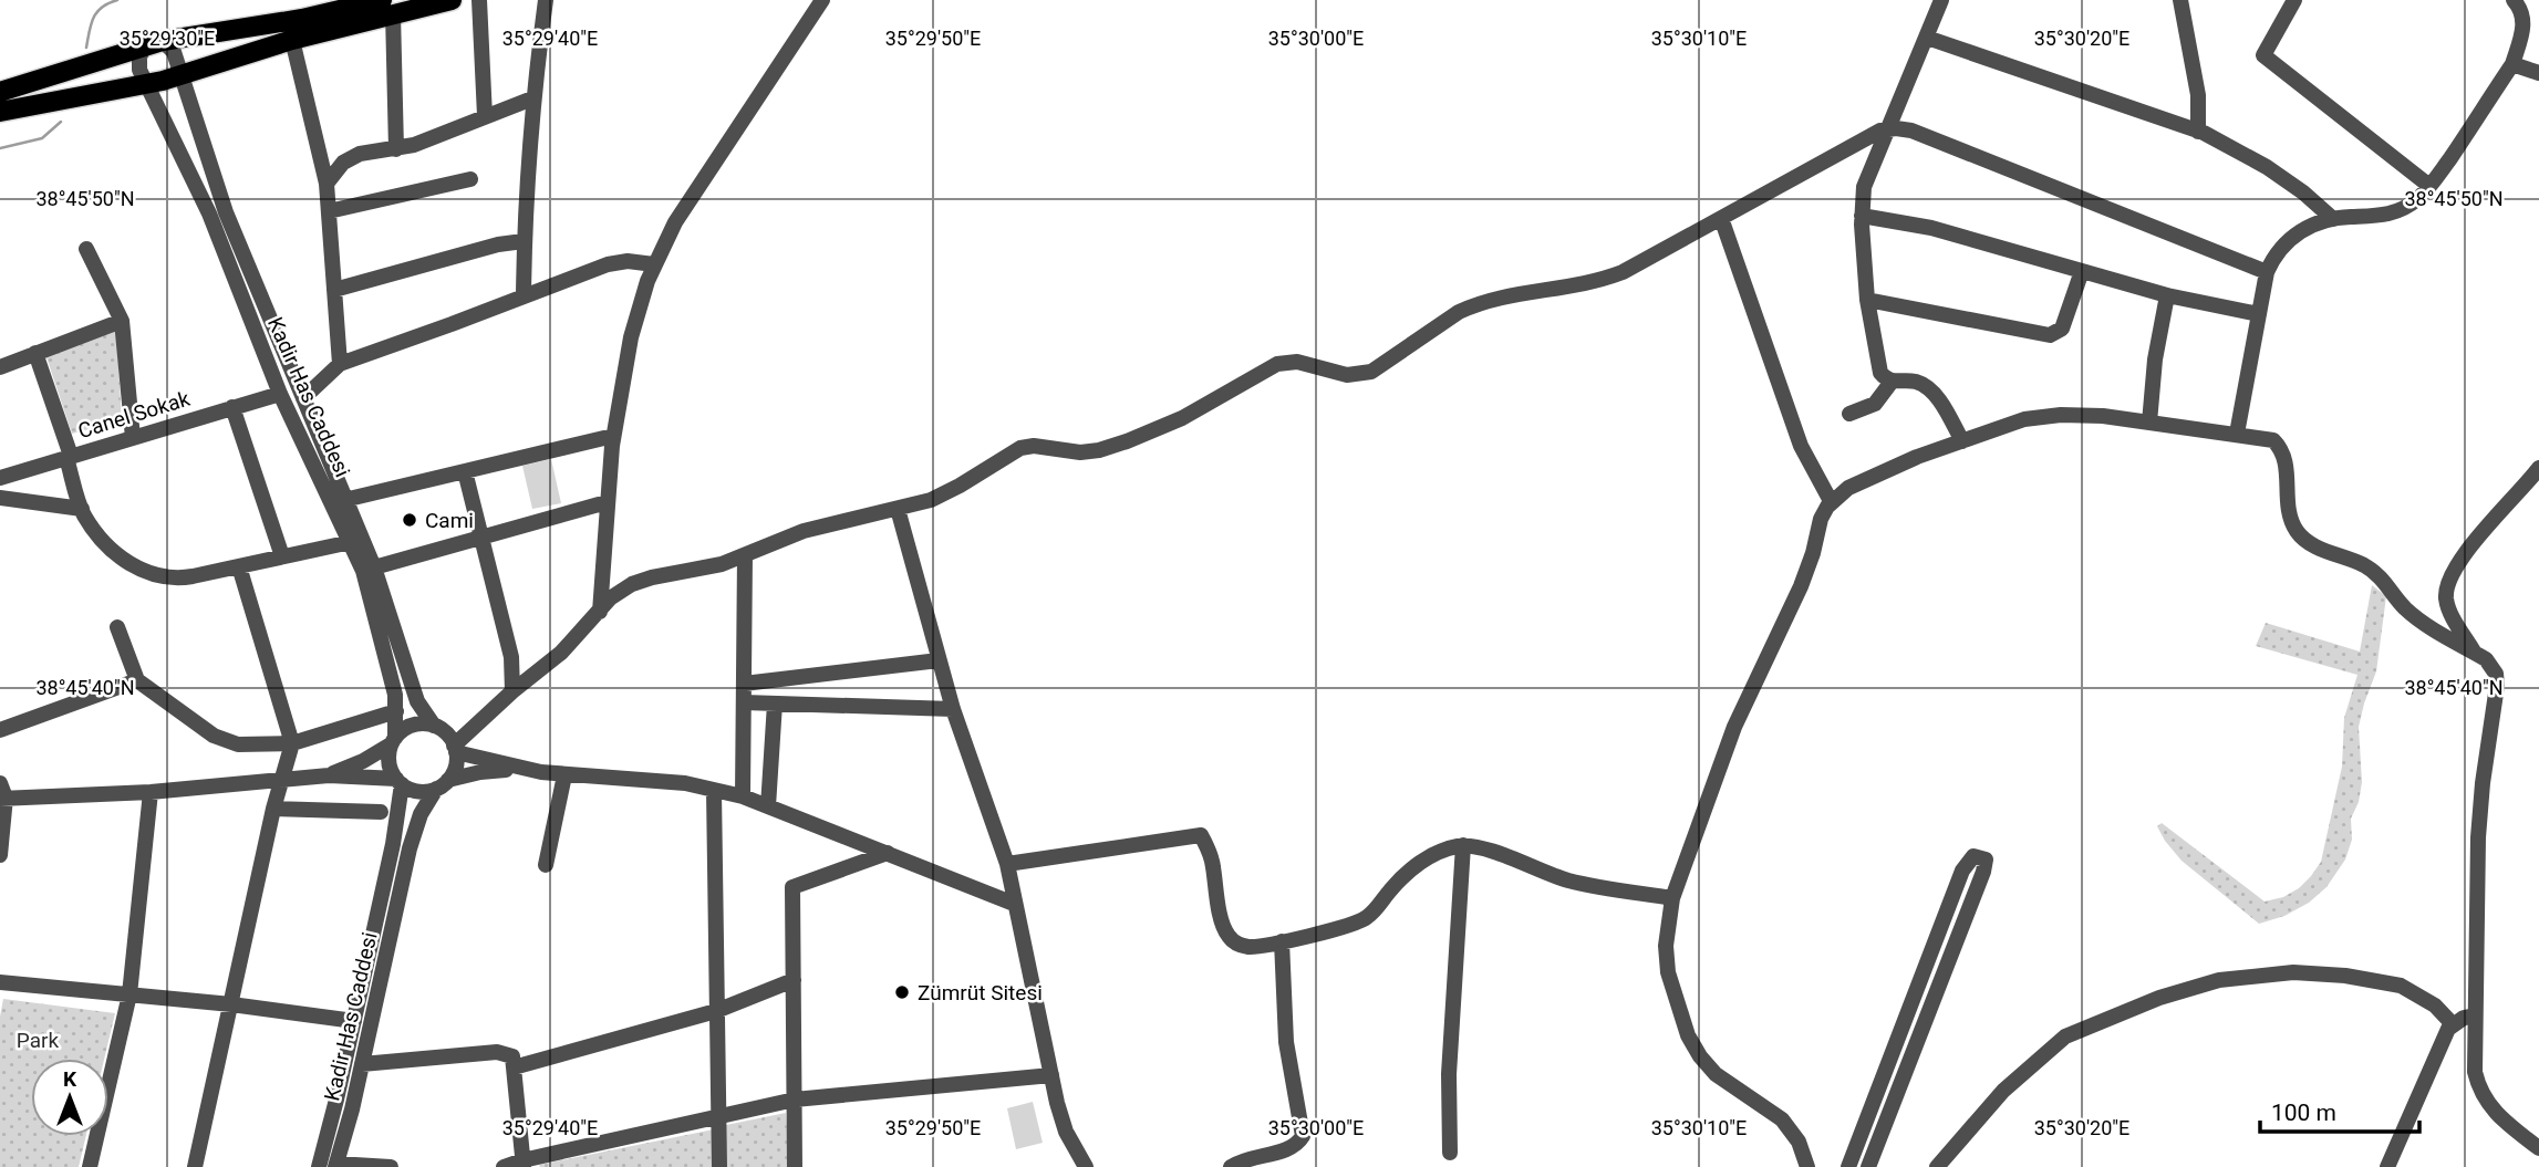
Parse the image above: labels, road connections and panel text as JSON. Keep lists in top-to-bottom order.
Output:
{
  "streets": {
    "street": ["Kadir Has Caddesi", "Canel Sokak"]
  },
  "crossings": [
    ["Kadir Has Caddesi", "Canel Sokak"]
  ],
  "parks": ["Park"],
  "places": ["Cami", "Zümrüt Sitesi"],
  "scale_bar": "100 m",
  "north": "top",
  "coordinates": [
    "35°29'30\"E",
    "35°29'40\"E",
    "35°29'50\"E",
    "35°30'00\"E",
    "35°30'10\"E",
    "35°30'20\"E",
    "38°45'50\"N",
    "38°45'40\"N"
  ]
}
